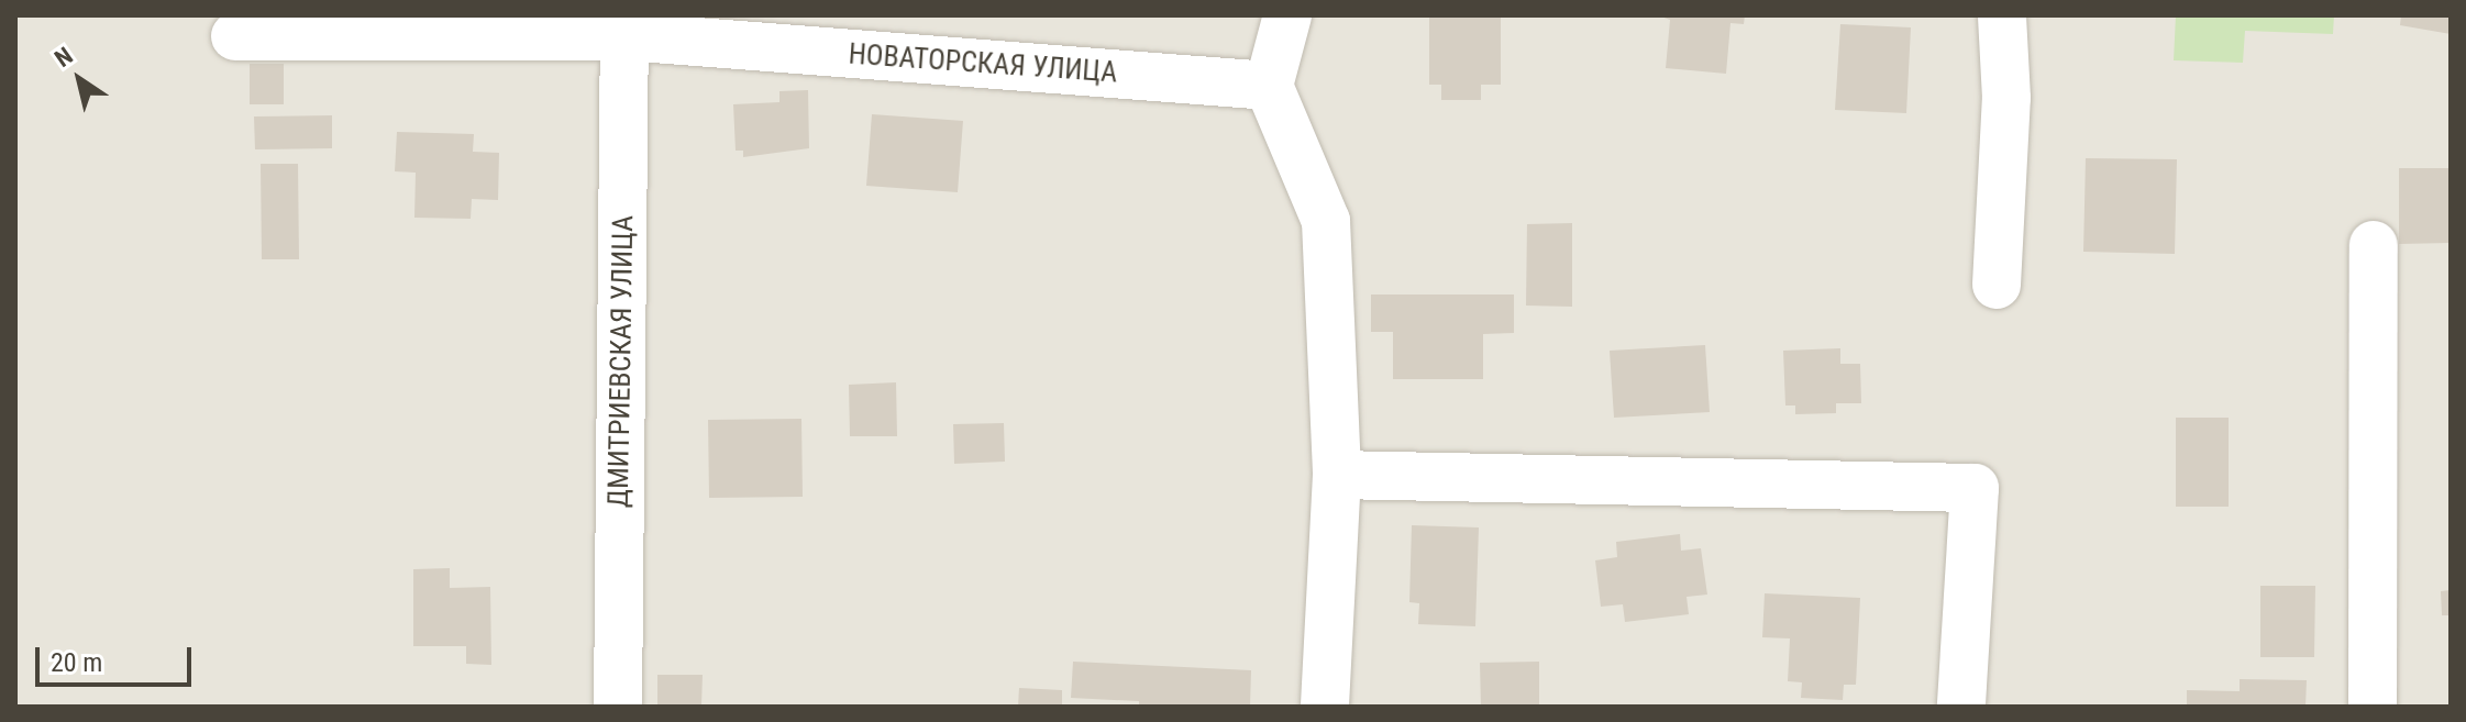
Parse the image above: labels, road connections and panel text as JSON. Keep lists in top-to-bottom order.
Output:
{
  "streets": {
    "street": ["НОВАТОРСКАЯ УЛИЦА", "ДМИТРИЕВСКАЯ УЛИЦА"]
  },
  "crossings": [
    ["НОВАТОРСКАЯ УЛИЦА", "ДМИТРИЕВСКАЯ УЛИЦА"]
  ],
  "scale_bar": "20 m",
  "north": "top left"
}
